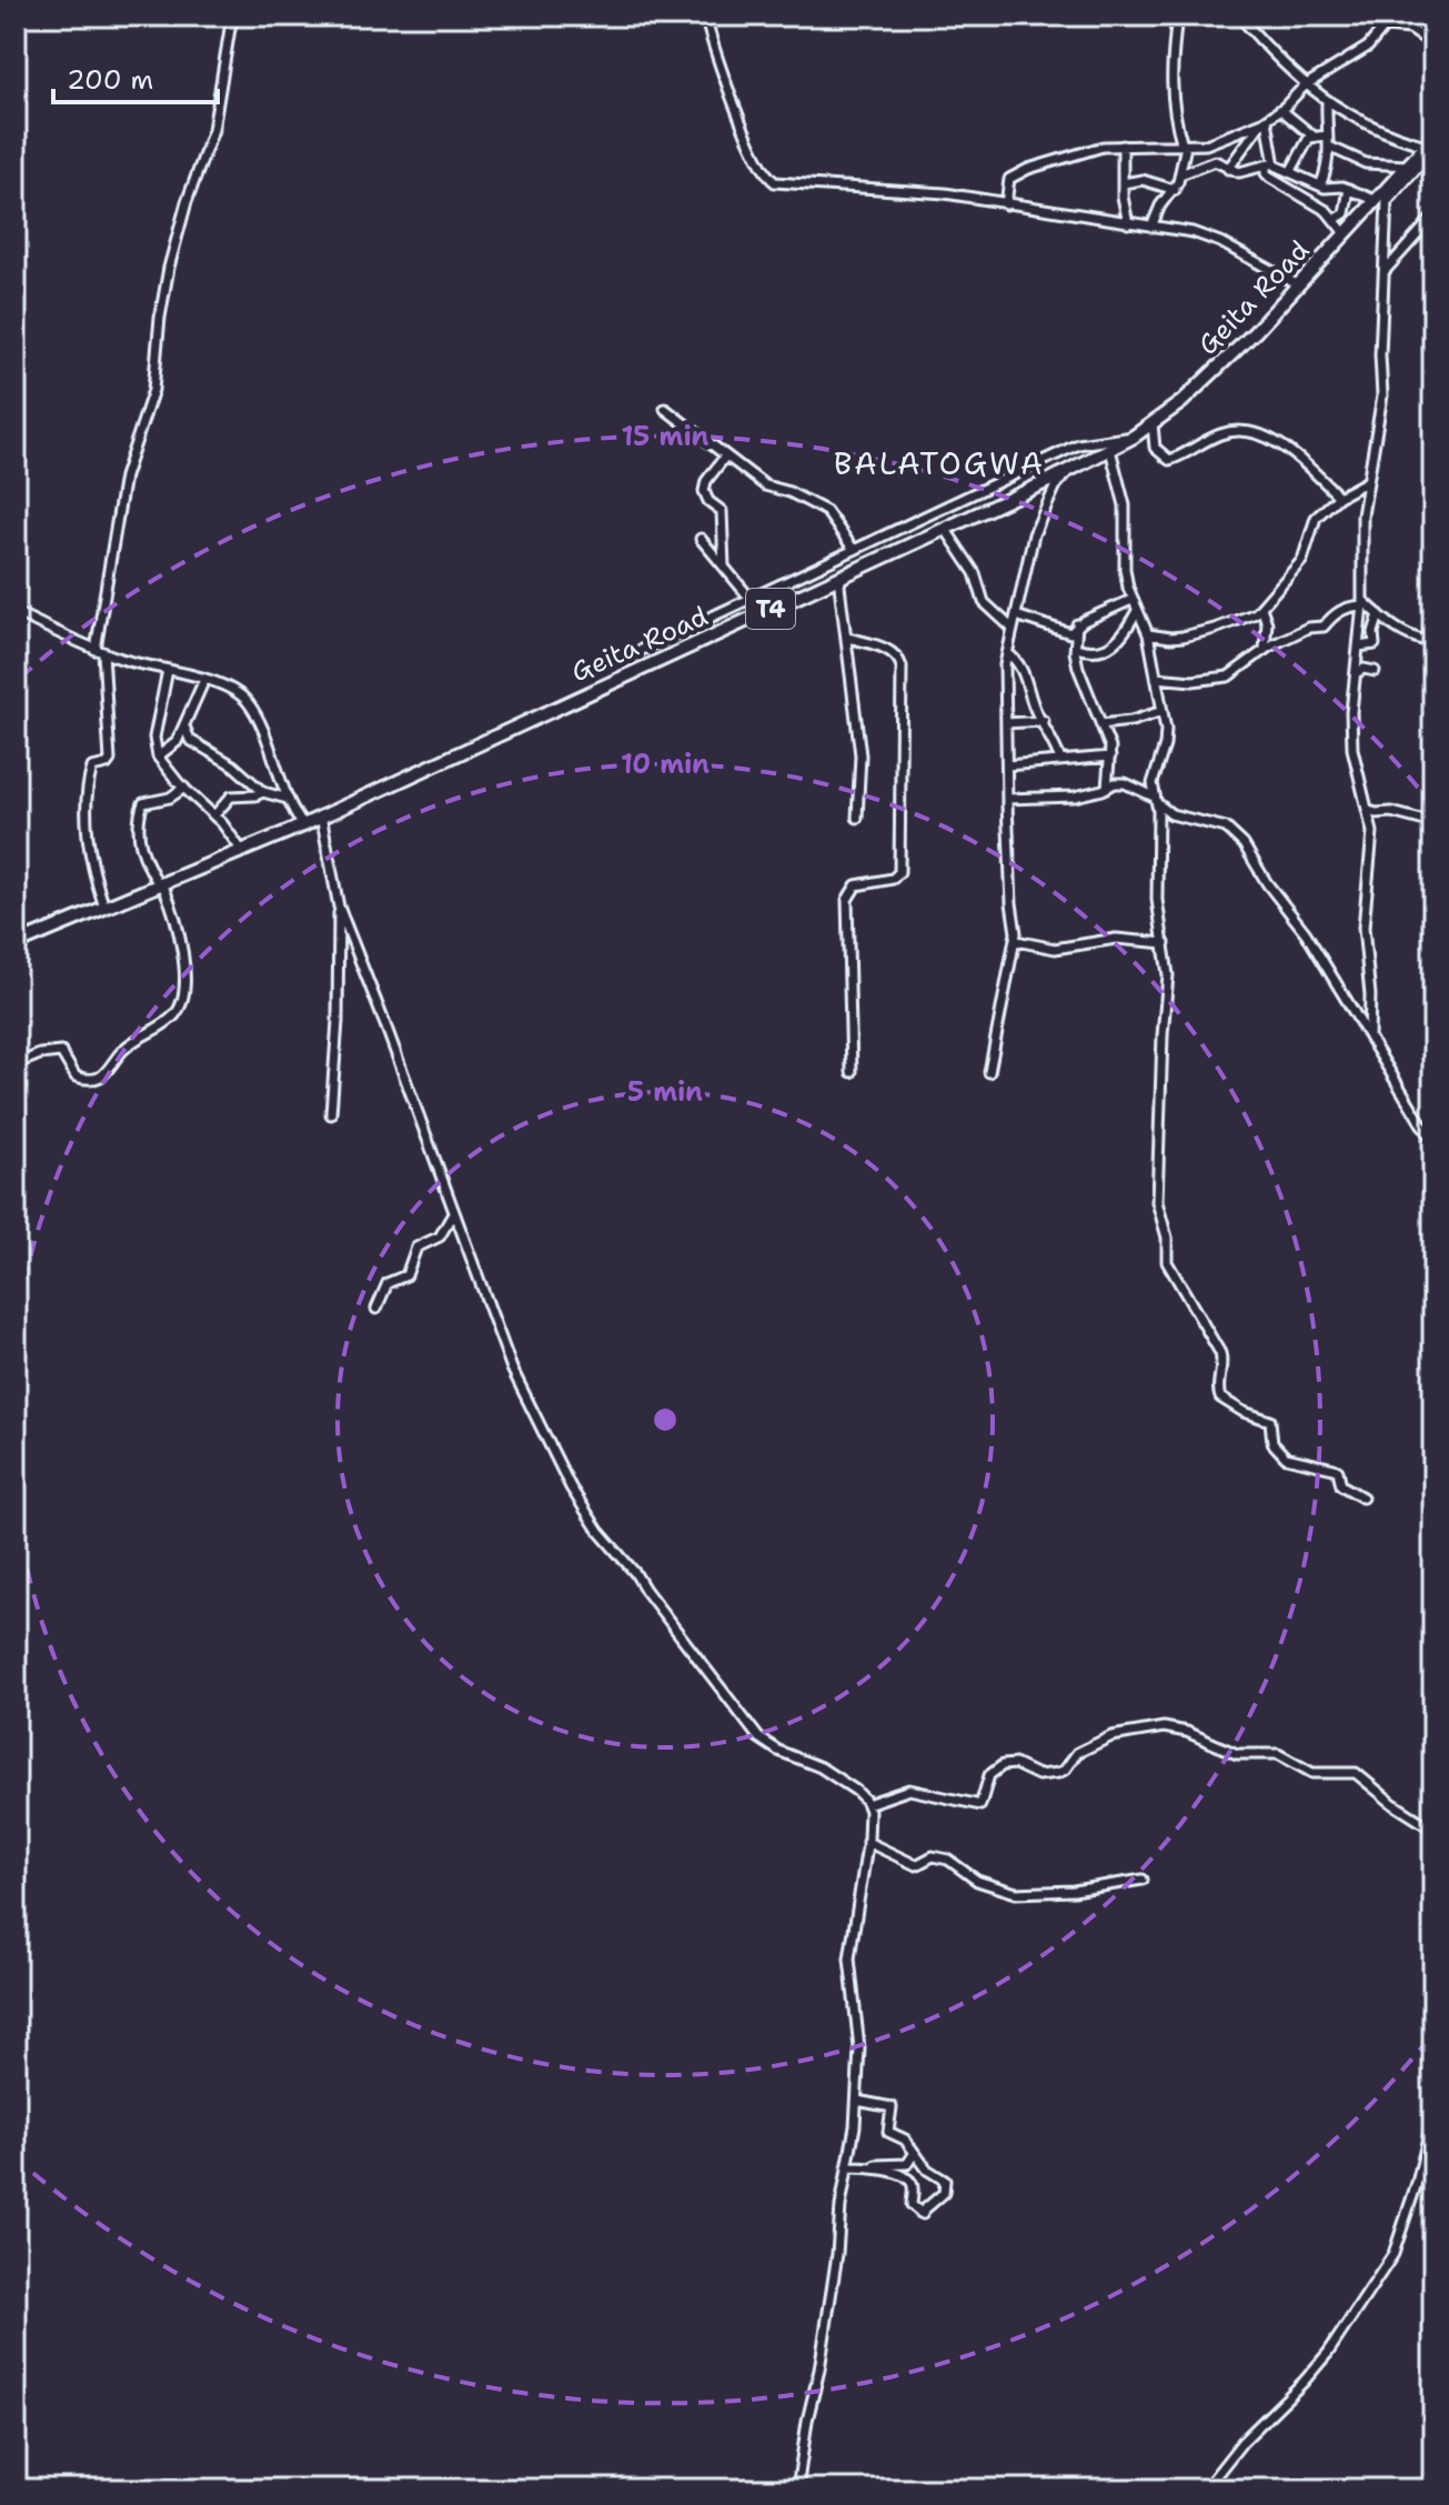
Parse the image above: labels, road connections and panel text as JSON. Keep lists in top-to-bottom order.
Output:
{
  "streets": {
    "highway": ["Geita Road", "T4"]
  },
  "districts": ["BALATOGWA"],
  "scale_bar": "200 m",
  "rings": ["15 min", "10 min", "5 min"]
}
